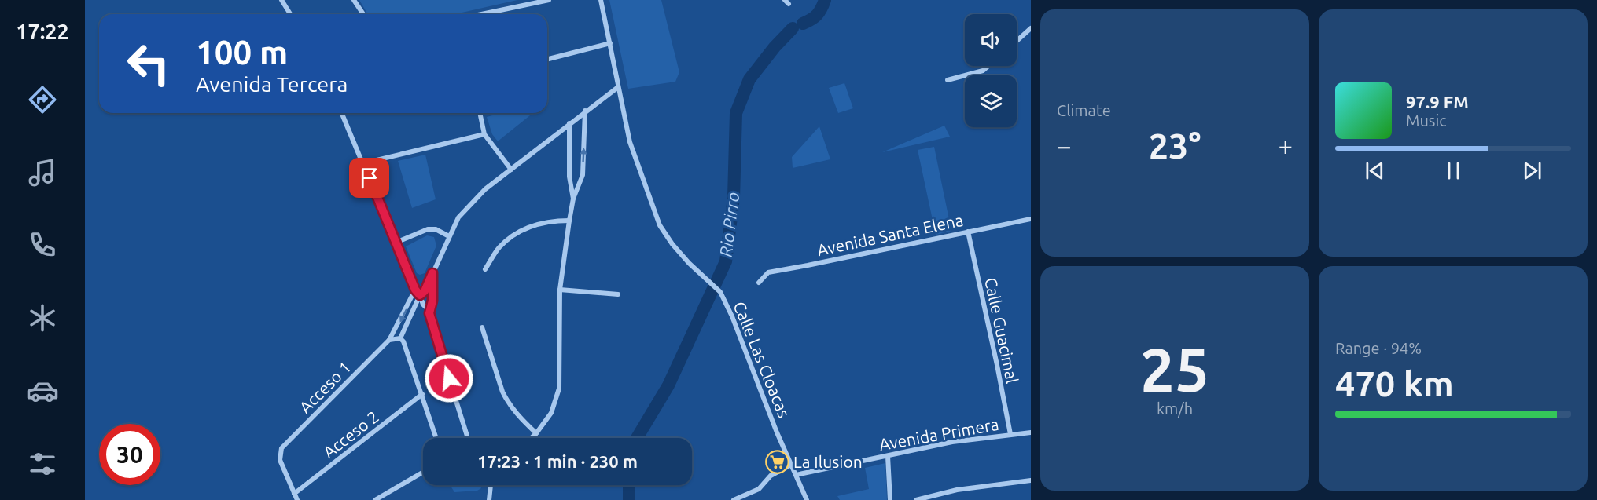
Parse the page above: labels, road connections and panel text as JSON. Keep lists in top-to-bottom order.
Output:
{
  "streets": {
    "street": [
      "Avenida Santa Elena",
      "Calle Guacimal",
      "Calle Las Cloacas",
      "Acceso 1",
      "Acceso 2",
      "Avenida Primera"
    ]
  },
  "crossings": [
    ["Avenida Santa Elena", "Calle Guacimal"],
    ["Calle Guacimal", "Avenida Primera"],
    ["Calle Las Cloacas", "Avenida Primera"],
    ["Acceso 1", "Acceso 2"]
  ],
  "water": ["Rio Pirro"],
  "places": {
    "supermarket": ["La Ilusion"]
  },
  "page": {
    "tabs": "17:22",
    "tile": [
      "Climate",
      ["25", "km/h"],
      ["Range · 94%", "470 km"]
    ],
    "turn": ["100 m", "Avenida Tercera"],
    "song": ["97.9 FM", "Music"],
    "heat": ["−", "23°", "+"],
    "limit": "30",
    "trip": "17:23 · 1 min · 230 m"
  }
}
